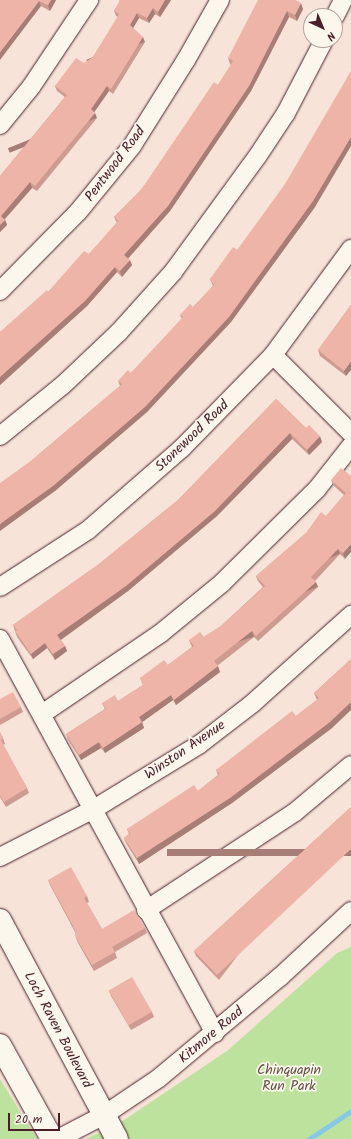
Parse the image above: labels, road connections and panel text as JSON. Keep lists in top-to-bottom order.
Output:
{
  "streets": {
    "main road": ["Loch Raven Boulevard"],
    "street": [
      "Pentwood Road",
      "Stonewood Road",
      "Winston Avenue",
      "Kitmore Road"
    ]
  },
  "crossings": [
    ["Loch Raven Boulevard", "Kitmore Road"]
  ],
  "parks": ["Chinquapin Run Park"],
  "scale_bar": "20 m",
  "north": "bottom right"
}
